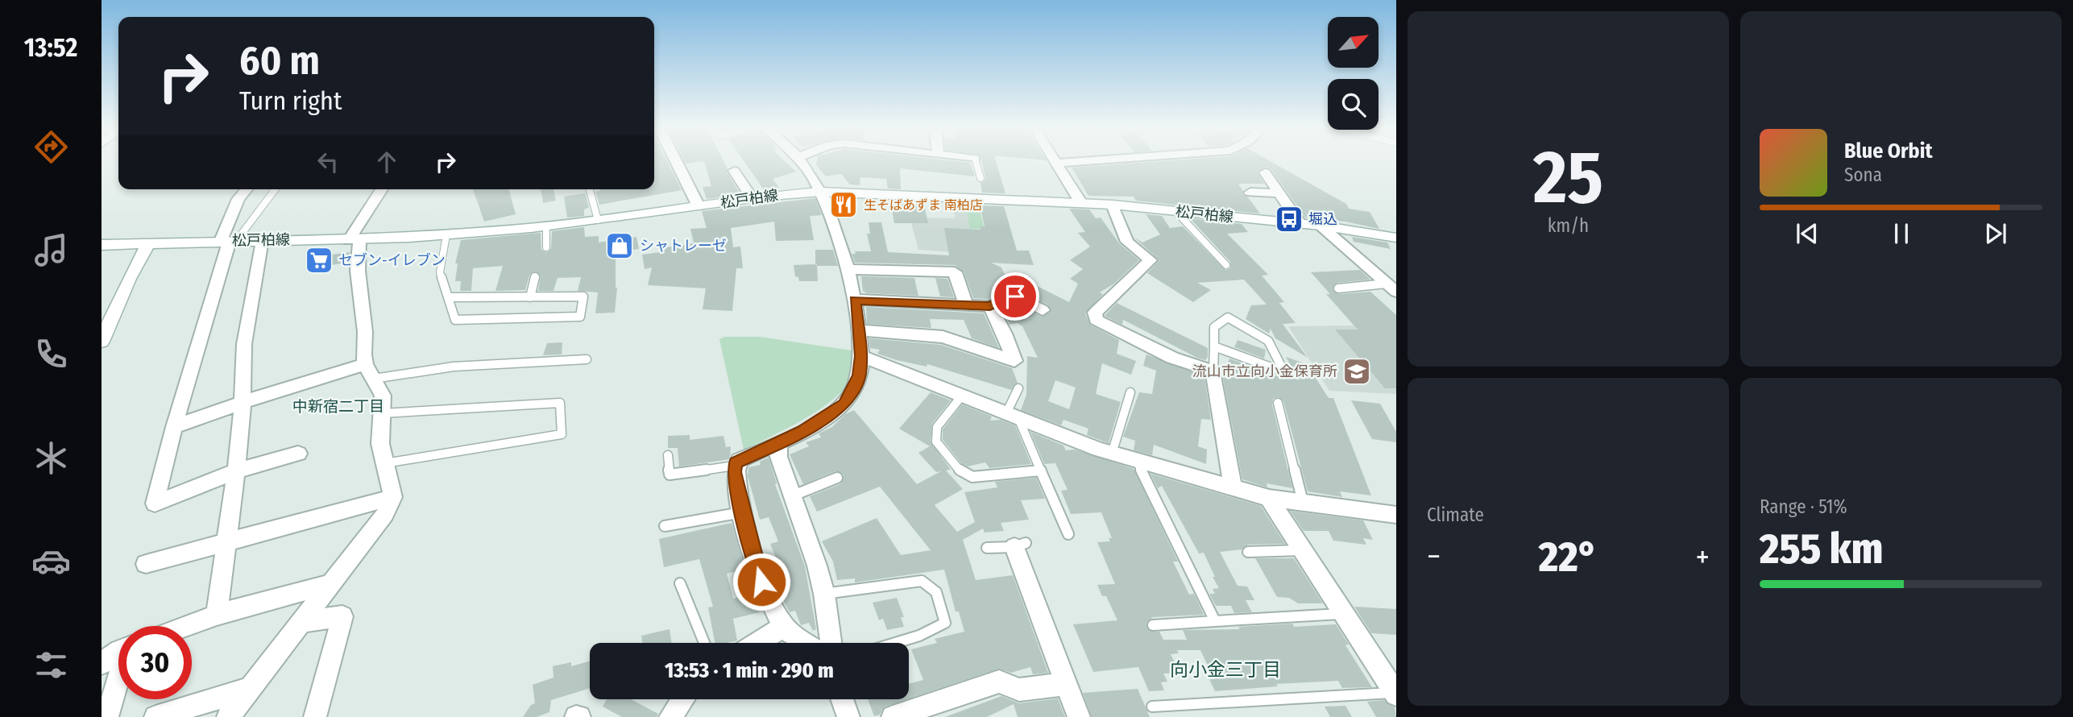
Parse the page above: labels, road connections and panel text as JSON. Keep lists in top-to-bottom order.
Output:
{
  "streets": {
    "main road": ["松戸柏線"]
  },
  "districts": ["中新宿二丁目", "向小金三丁目"],
  "places": {
    "restaurant": ["生そばあずま 南柏店"],
    "bus stop": ["堀込"],
    "shop": ["シャトレーゼ"],
    "supermarket": ["セブン-イレブン"],
    "school or university": ["流山市立向小金保育所"]
  },
  "north": "top right",
  "page": {
    "tabs": "13:52",
    "tile": [
      ["25", "km/h"],
      "Climate",
      ["Range · 51%", "255 km"]
    ],
    "turn": ["60 m", "Turn right"],
    "song": ["Blue Orbit", "Sona"],
    "heat": ["−", "22°", "+"],
    "limit": "30",
    "trip": "13:53 · 1 min · 290 m"
  }
}
